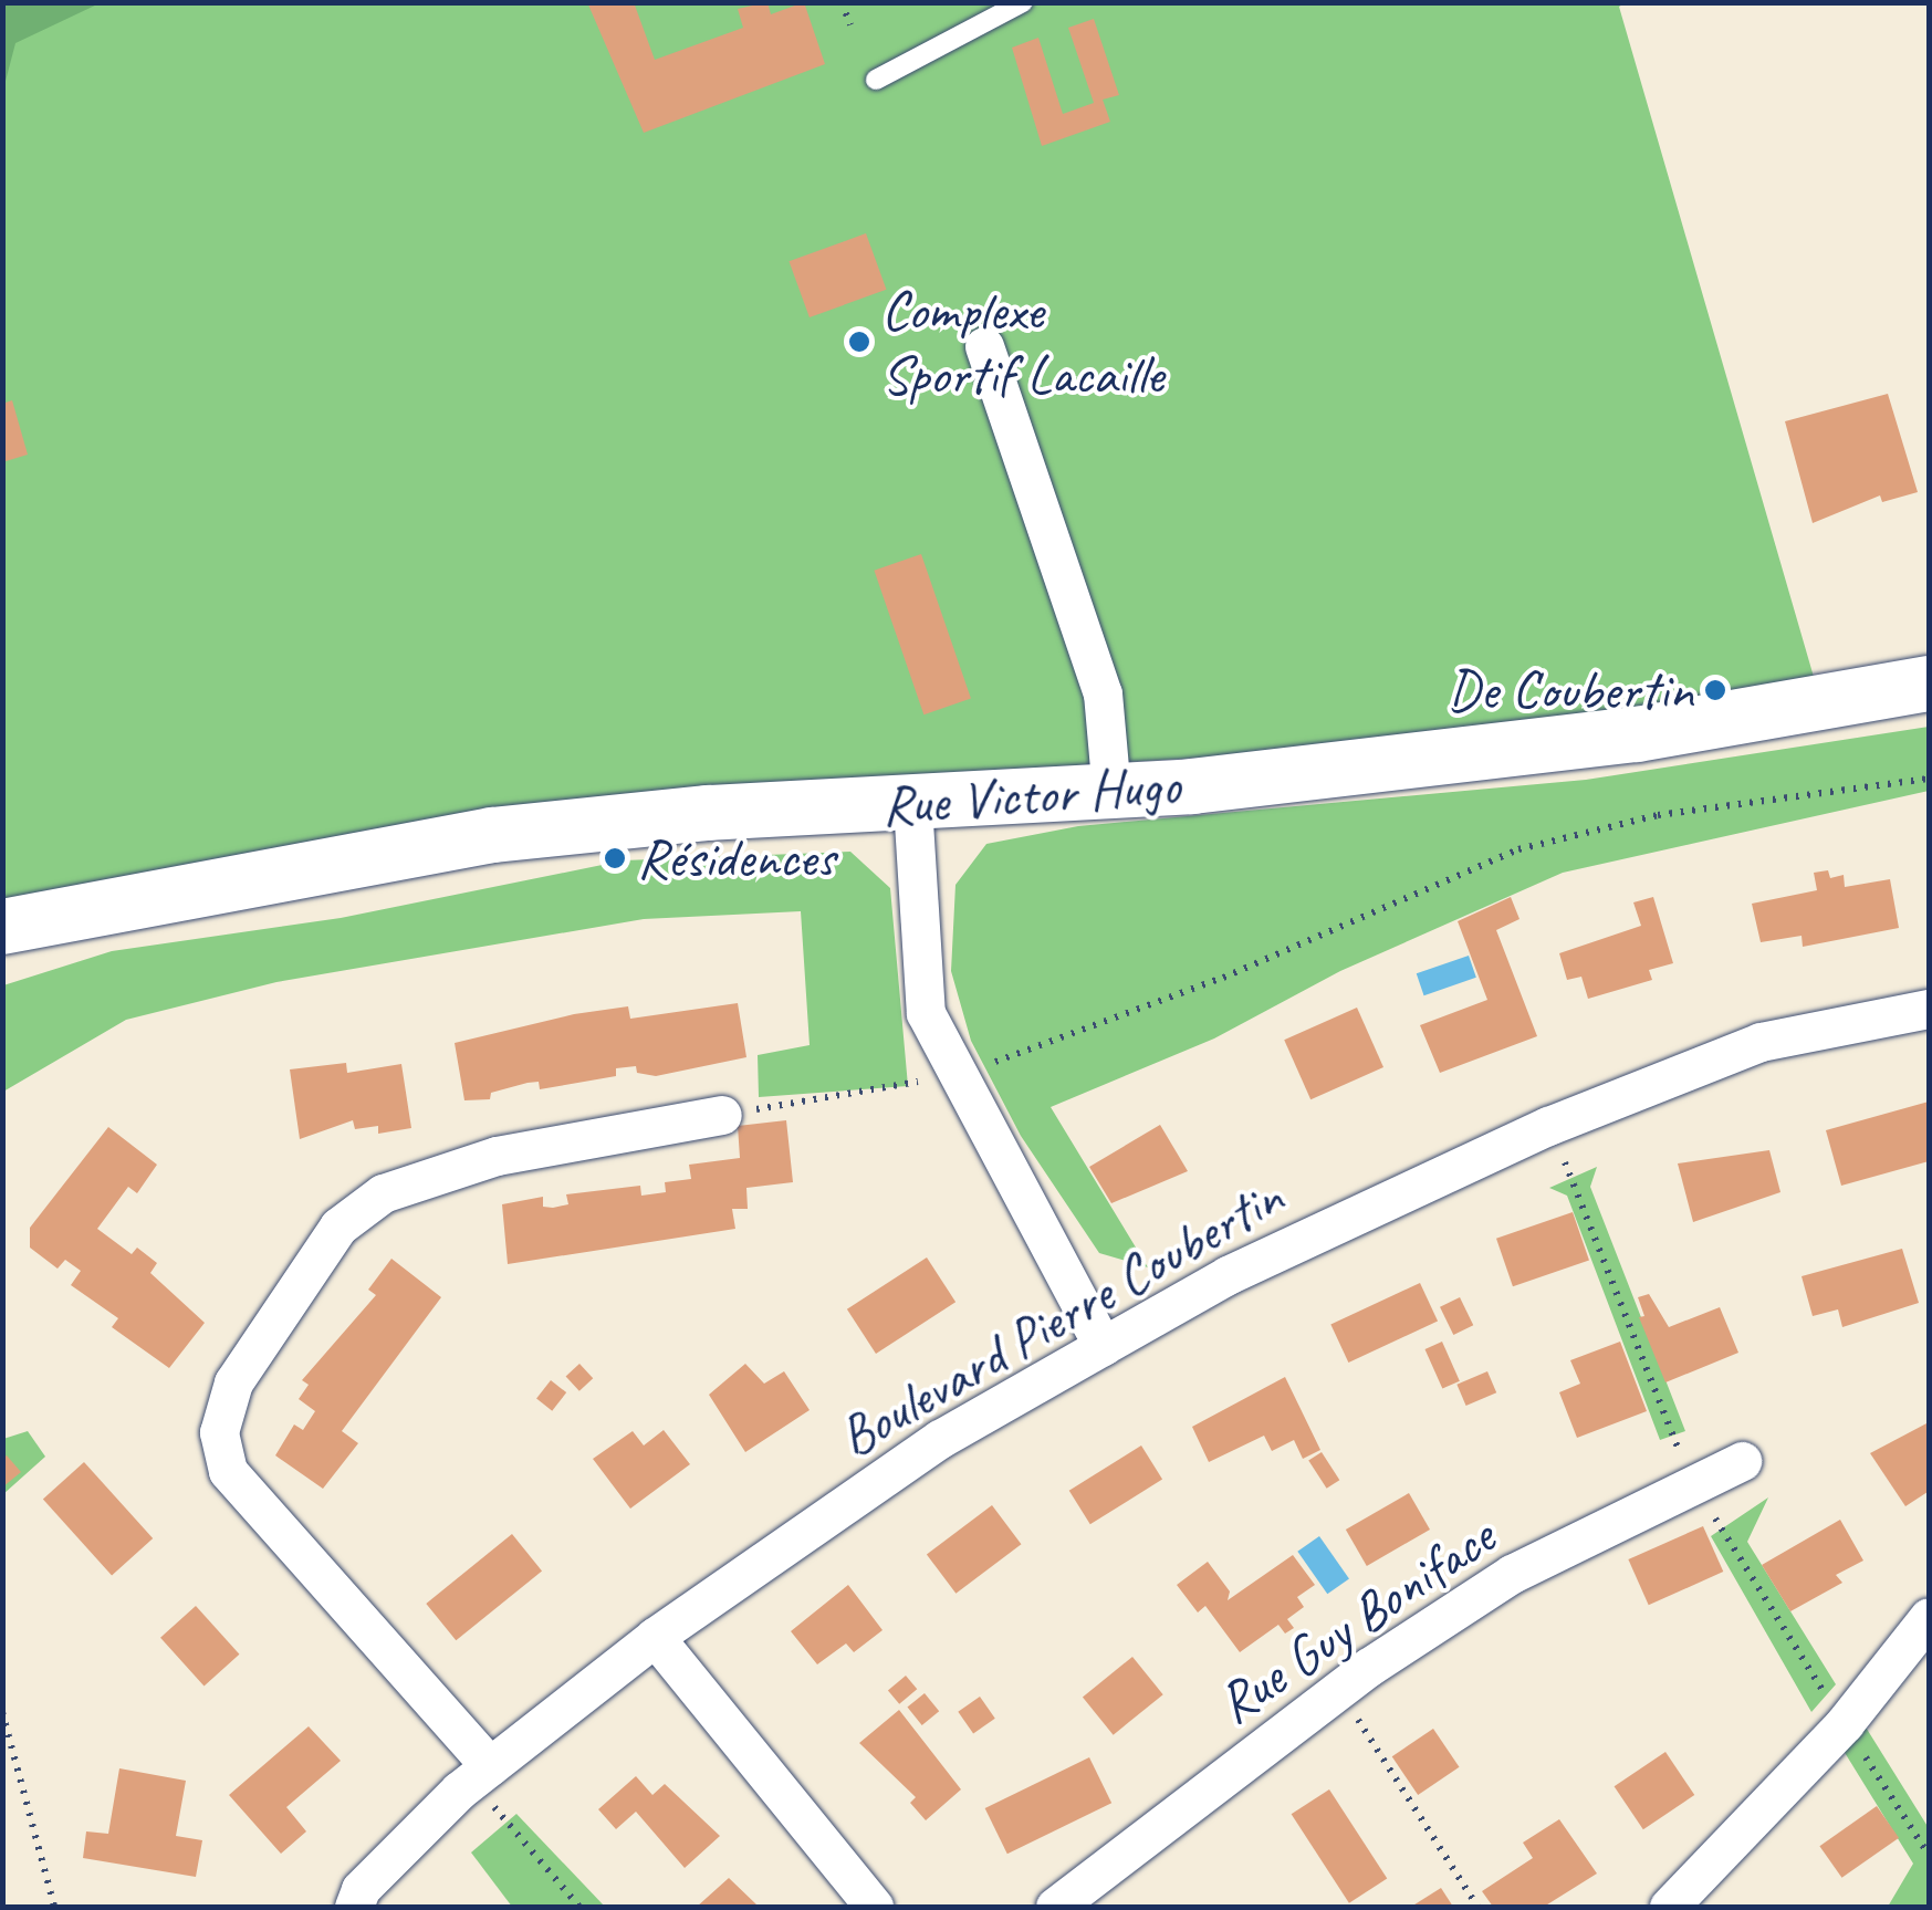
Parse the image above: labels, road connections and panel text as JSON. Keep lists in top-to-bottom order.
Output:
{
  "streets": {
    "street": ["Rue Victor Hugo", "Boulevard Pierre Coubertin", "Rue Guy Boniface"]
  },
  "places": ["Complexe Sportif Lacaille", "De Coubertin", "Résidences"]
}
